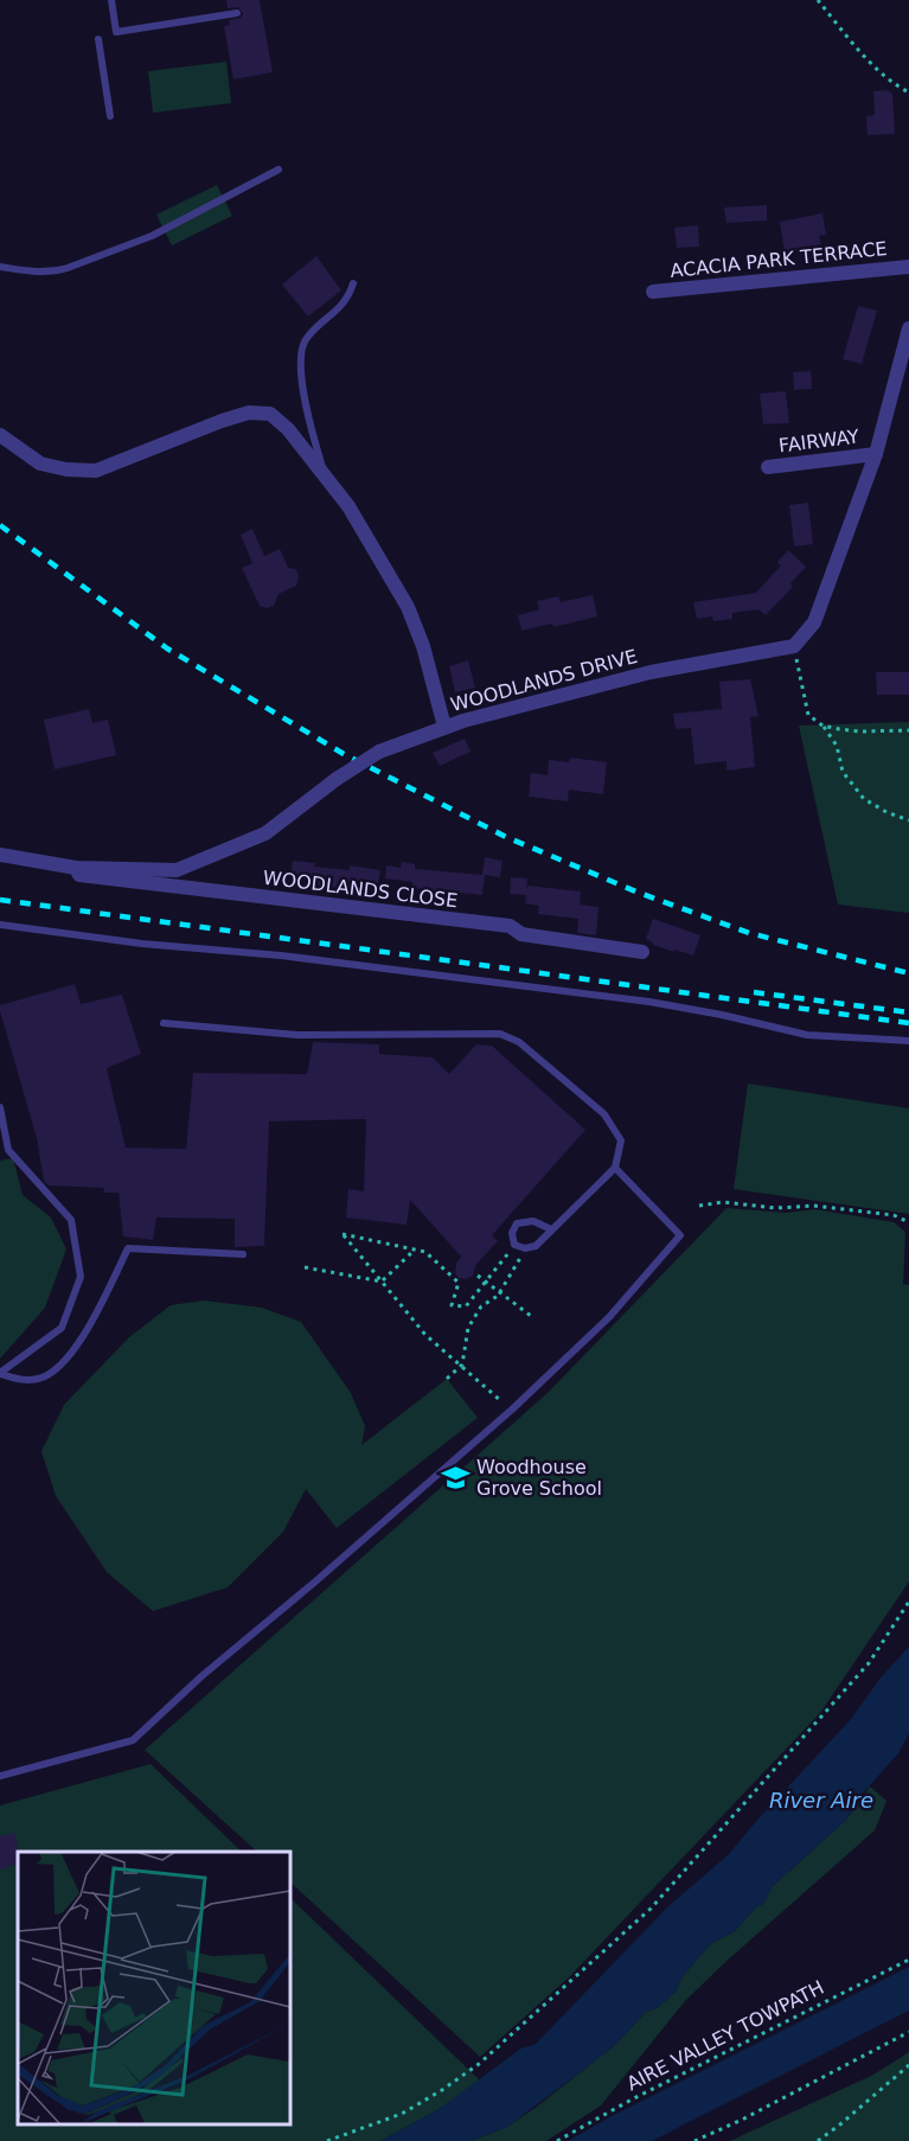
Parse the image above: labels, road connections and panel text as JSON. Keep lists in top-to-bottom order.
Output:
{
  "streets": {
    "street": [
      "ACACIA PARK TERRACE",
      "FAIRWAY",
      "WOODLANDS DRIVE",
      "WOODLANDS CLOSE"
    ],
    "path": ["AIRE VALLEY TOWPATH"]
  },
  "crossings": [
    ["WOODLANDS DRIVE", "WOODLANDS CLOSE"]
  ],
  "water": ["River Aire"],
  "places": {
    "school or university": ["Woodhouse Grove School"]
  }
}
